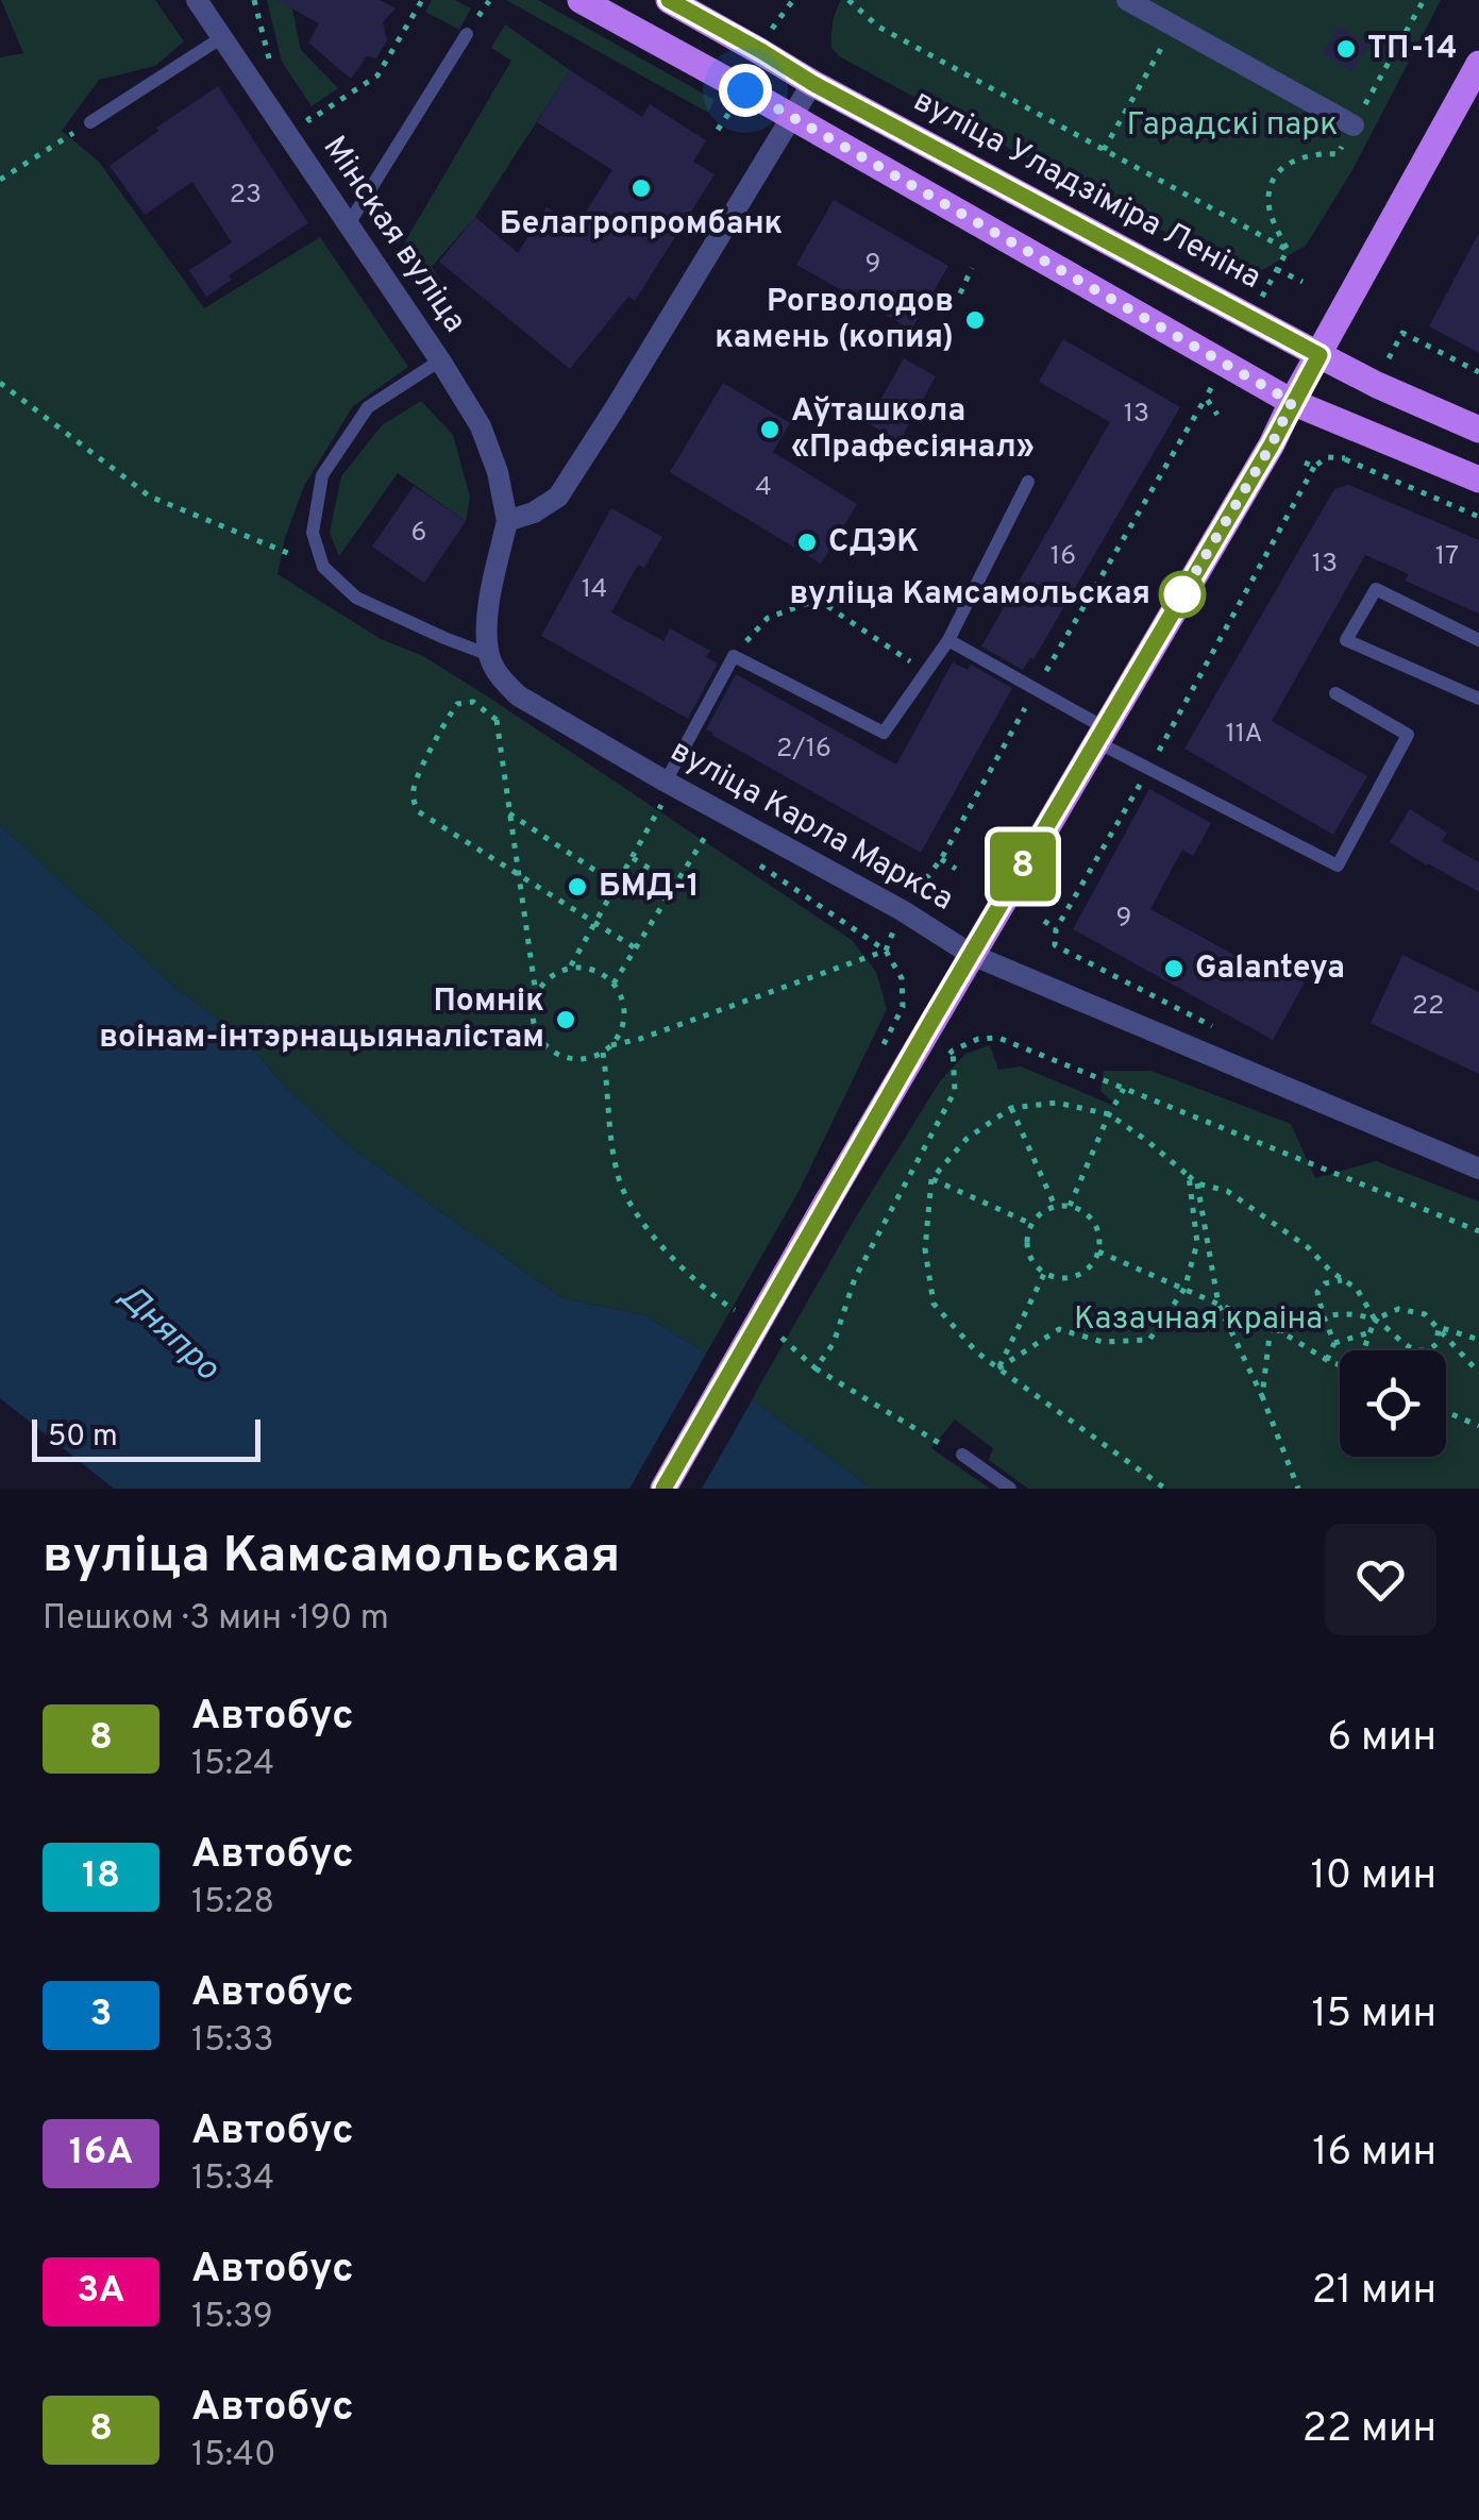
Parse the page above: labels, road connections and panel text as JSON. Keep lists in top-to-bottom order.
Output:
{
  "streets": {
    "main road": ["вуліца Уладзіміра Леніна"],
    "street": ["Мінская вуліца", "вуліца Карла Маркса"]
  },
  "water": ["Дняпро"],
  "parks": ["Гарадскі парк", "Казачная краіна"],
  "places": [
    "ТП-14",
    "Белагропромбанк",
    "Рогволодов камень (копия)",
    "Аўташкола «Прафесіянал»",
    "СДЭК",
    "вуліца Камсамольская",
    "БМД-1",
    "Galanteya",
    "Помнік воінам-інтэрнацыяналістам"
  ],
  "lines": ["bus line 8"],
  "house_numbers": [
    "23",
    "9",
    "13",
    "4",
    "6",
    "16",
    "17",
    "13",
    "14",
    "11А",
    "2/16",
    "9",
    "22"
  ],
  "scale_bar": "50 m",
  "page": {
    "on_map": "8",
    "scale": "50 m",
    "heading": ["вуліца Камсамольская", "Пешком · 3 мин · 190 m"],
    "list": [
      {
        "mark": "8",
        "name": "Автобус",
        "note": "15:24",
        "value": "6 мин"
      },
      {
        "mark": "18",
        "name": "Автобус",
        "note": "15:28",
        "value": "10 мин"
      },
      {
        "mark": "3",
        "name": "Автобус",
        "note": "15:33",
        "value": "15 мин"
      },
      {
        "mark": "16А",
        "name": "Автобус",
        "note": "15:34",
        "value": "16 мин"
      },
      {
        "mark": "3А",
        "name": "Автобус",
        "note": "15:39",
        "value": "21 мин"
      },
      {
        "mark": "8",
        "name": "Автобус",
        "note": "15:40",
        "value": "22 мин"
      }
    ]
  }
}
